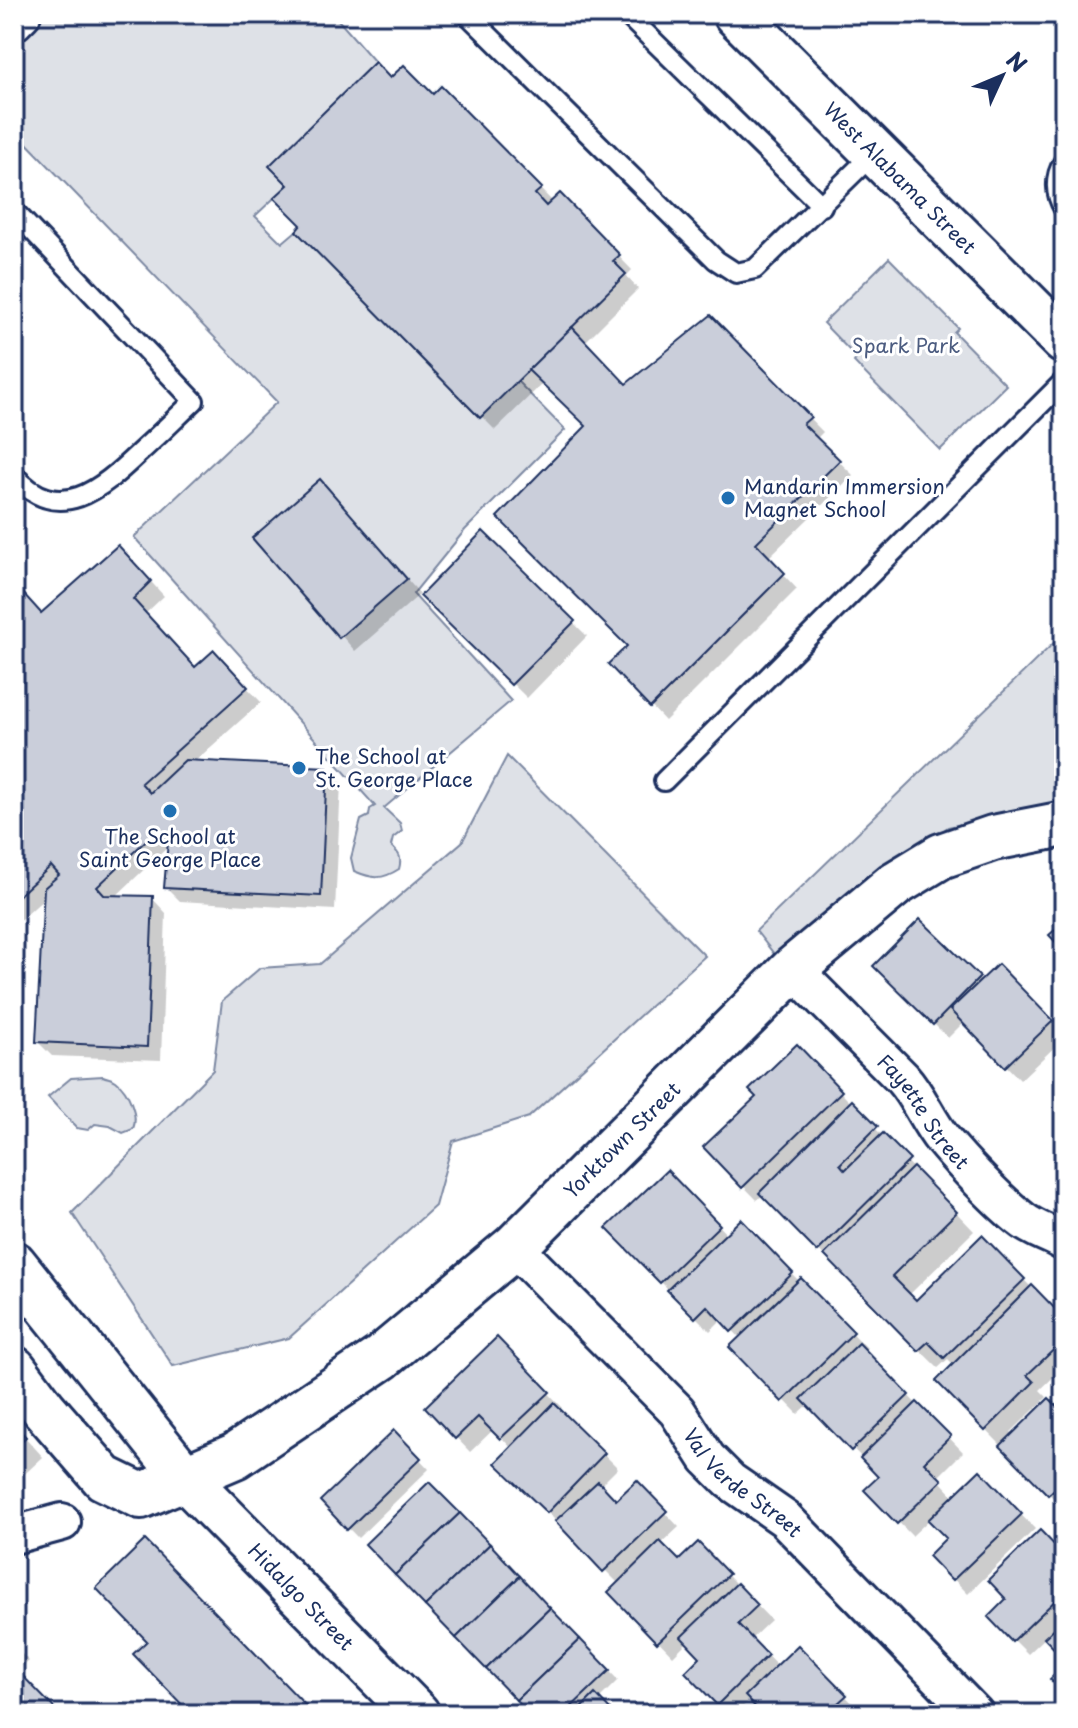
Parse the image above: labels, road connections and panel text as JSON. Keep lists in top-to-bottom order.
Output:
{
  "streets": {
    "street": [
      "West Alabama Street",
      "Fayette Street",
      "Yorktown Street",
      "Val Verde Street",
      "Hidalgo Street"
    ]
  },
  "crossings": [
    ["Fayette Street", "Yorktown Street"],
    ["Yorktown Street", "Val Verde Street"],
    ["Yorktown Street", "Hidalgo Street"]
  ],
  "parks": ["Spark Park"],
  "places": ["Mandarin Immersion Magnet School", "The School at St. George Place", "The School at Saint George Place"],
  "north": "top right"
}
